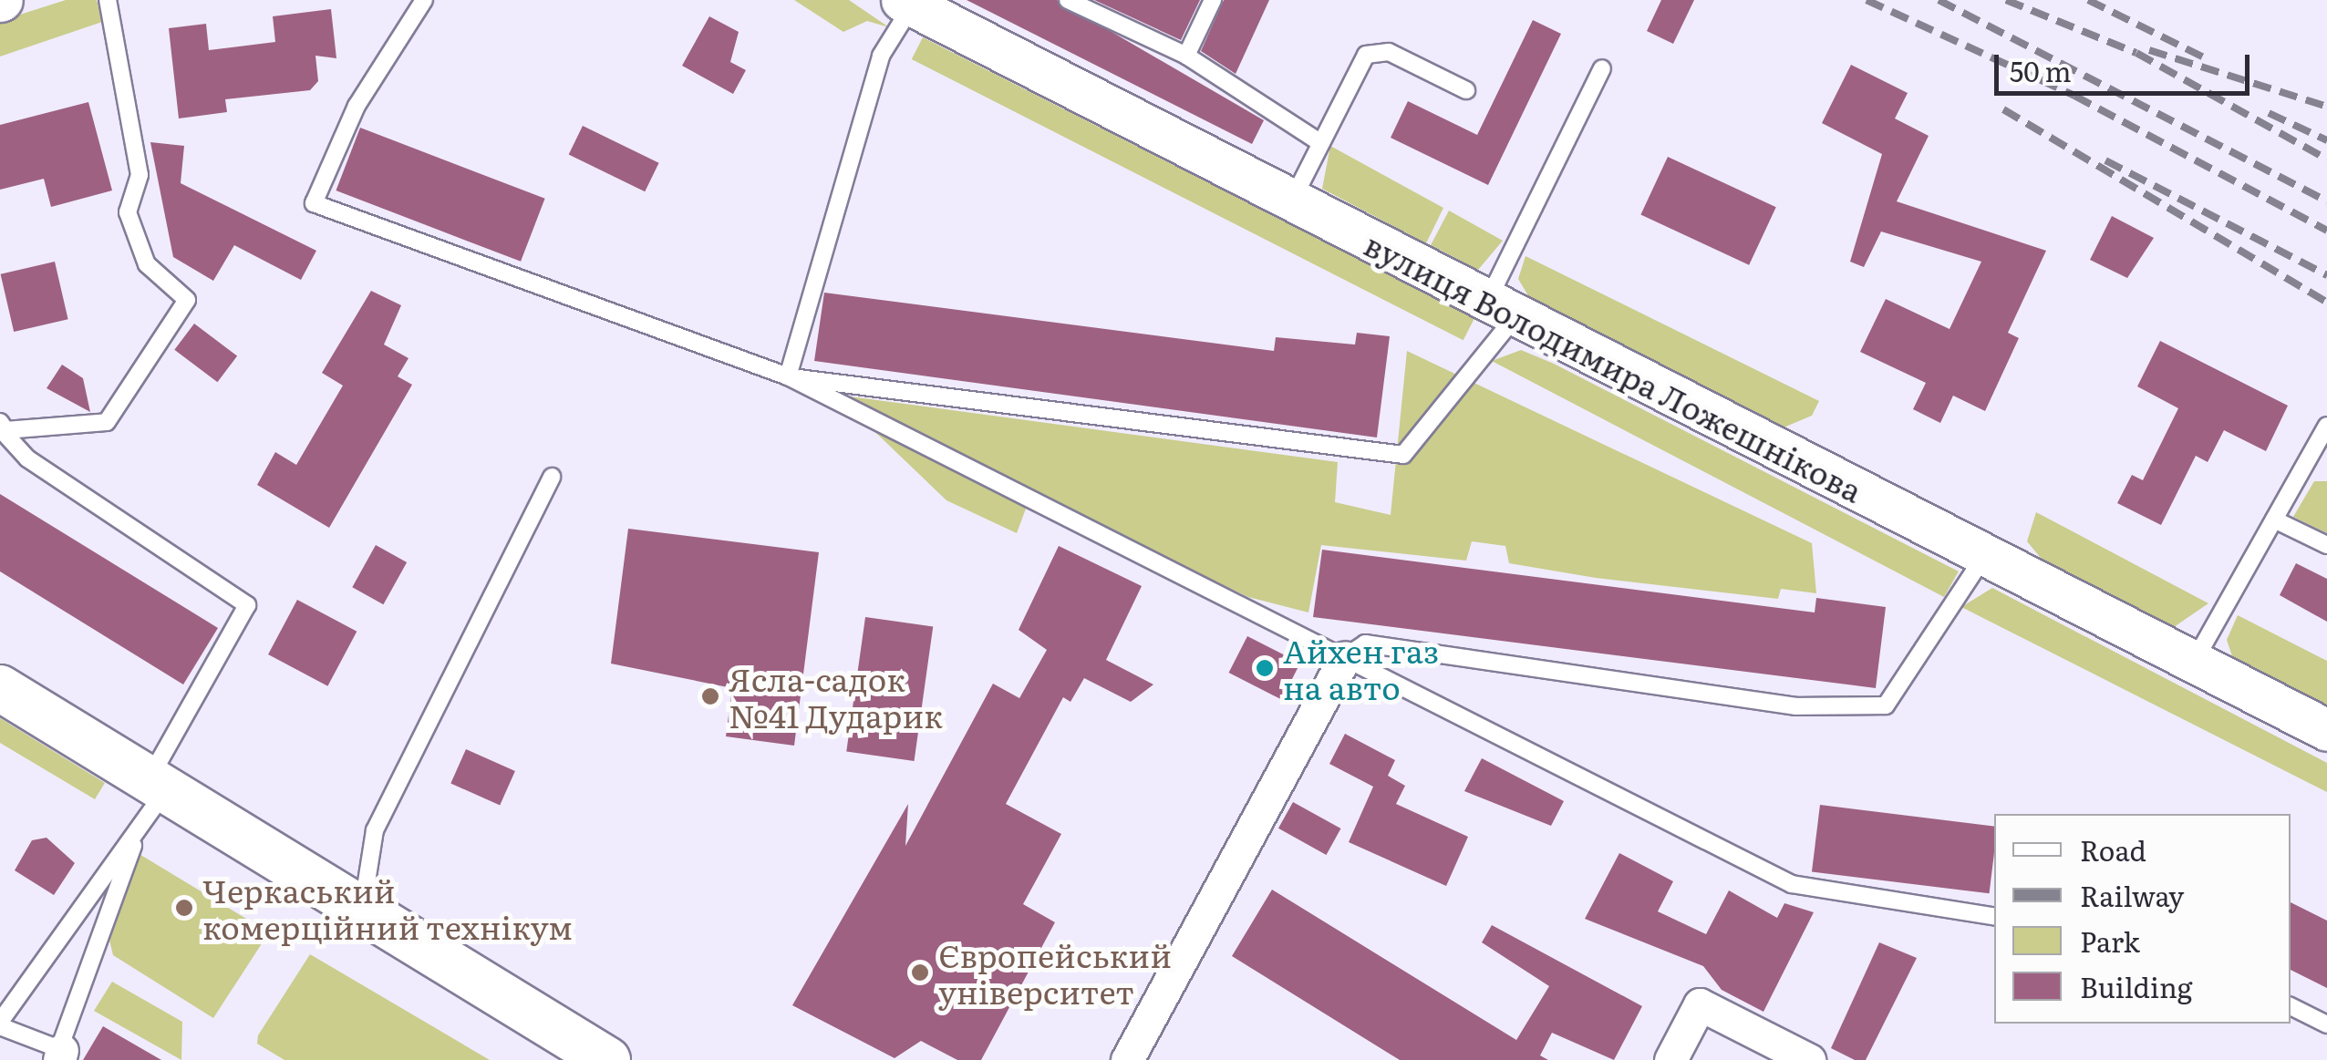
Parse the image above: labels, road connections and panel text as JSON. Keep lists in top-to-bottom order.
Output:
{
  "streets": {
    "street": ["вулиця Володимира Ложешнікова"]
  },
  "places": [
    "Айхен газ на авто",
    "Ясла-садок №41 Дударик",
    "Черкаський комерційний технікум",
    "Європейський університет"
  ],
  "legend": [
    "Road",
    "Railway",
    "Park",
    "Building"
  ],
  "scale_bar": "50 m"
}
